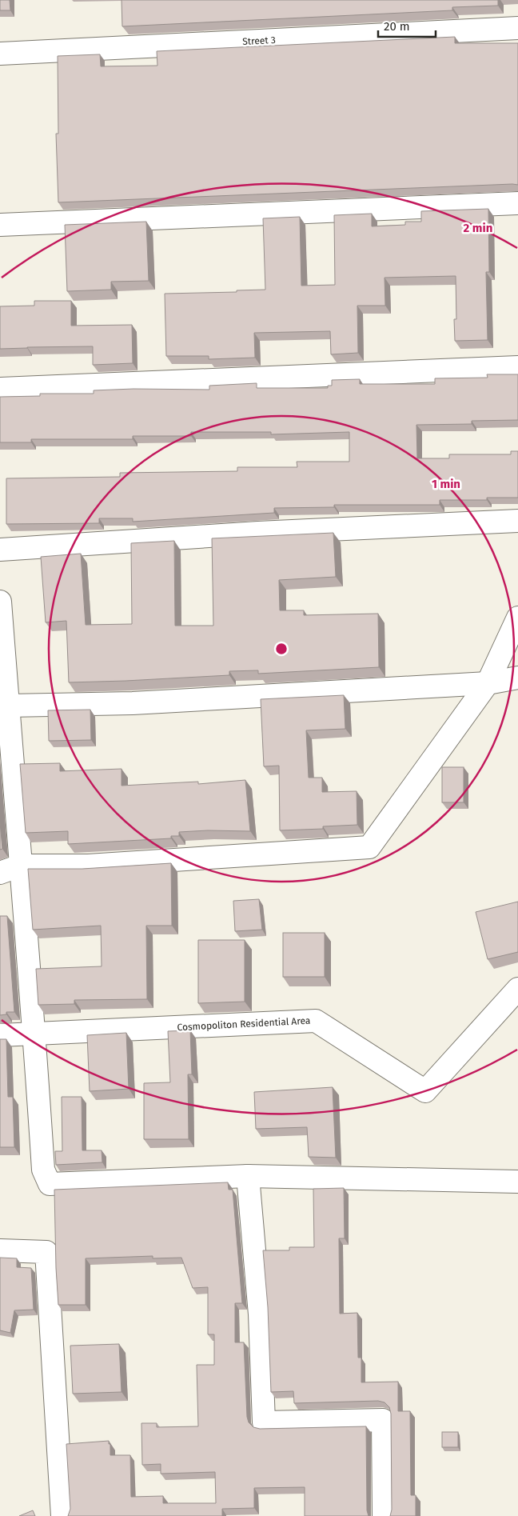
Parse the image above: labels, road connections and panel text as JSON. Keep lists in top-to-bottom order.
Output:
{
  "streets": {
    "street": ["Street 3", "Cosmopoliton Residential Area"]
  },
  "scale_bar": "20 m",
  "rings": ["2 min", "1 min"]
}
